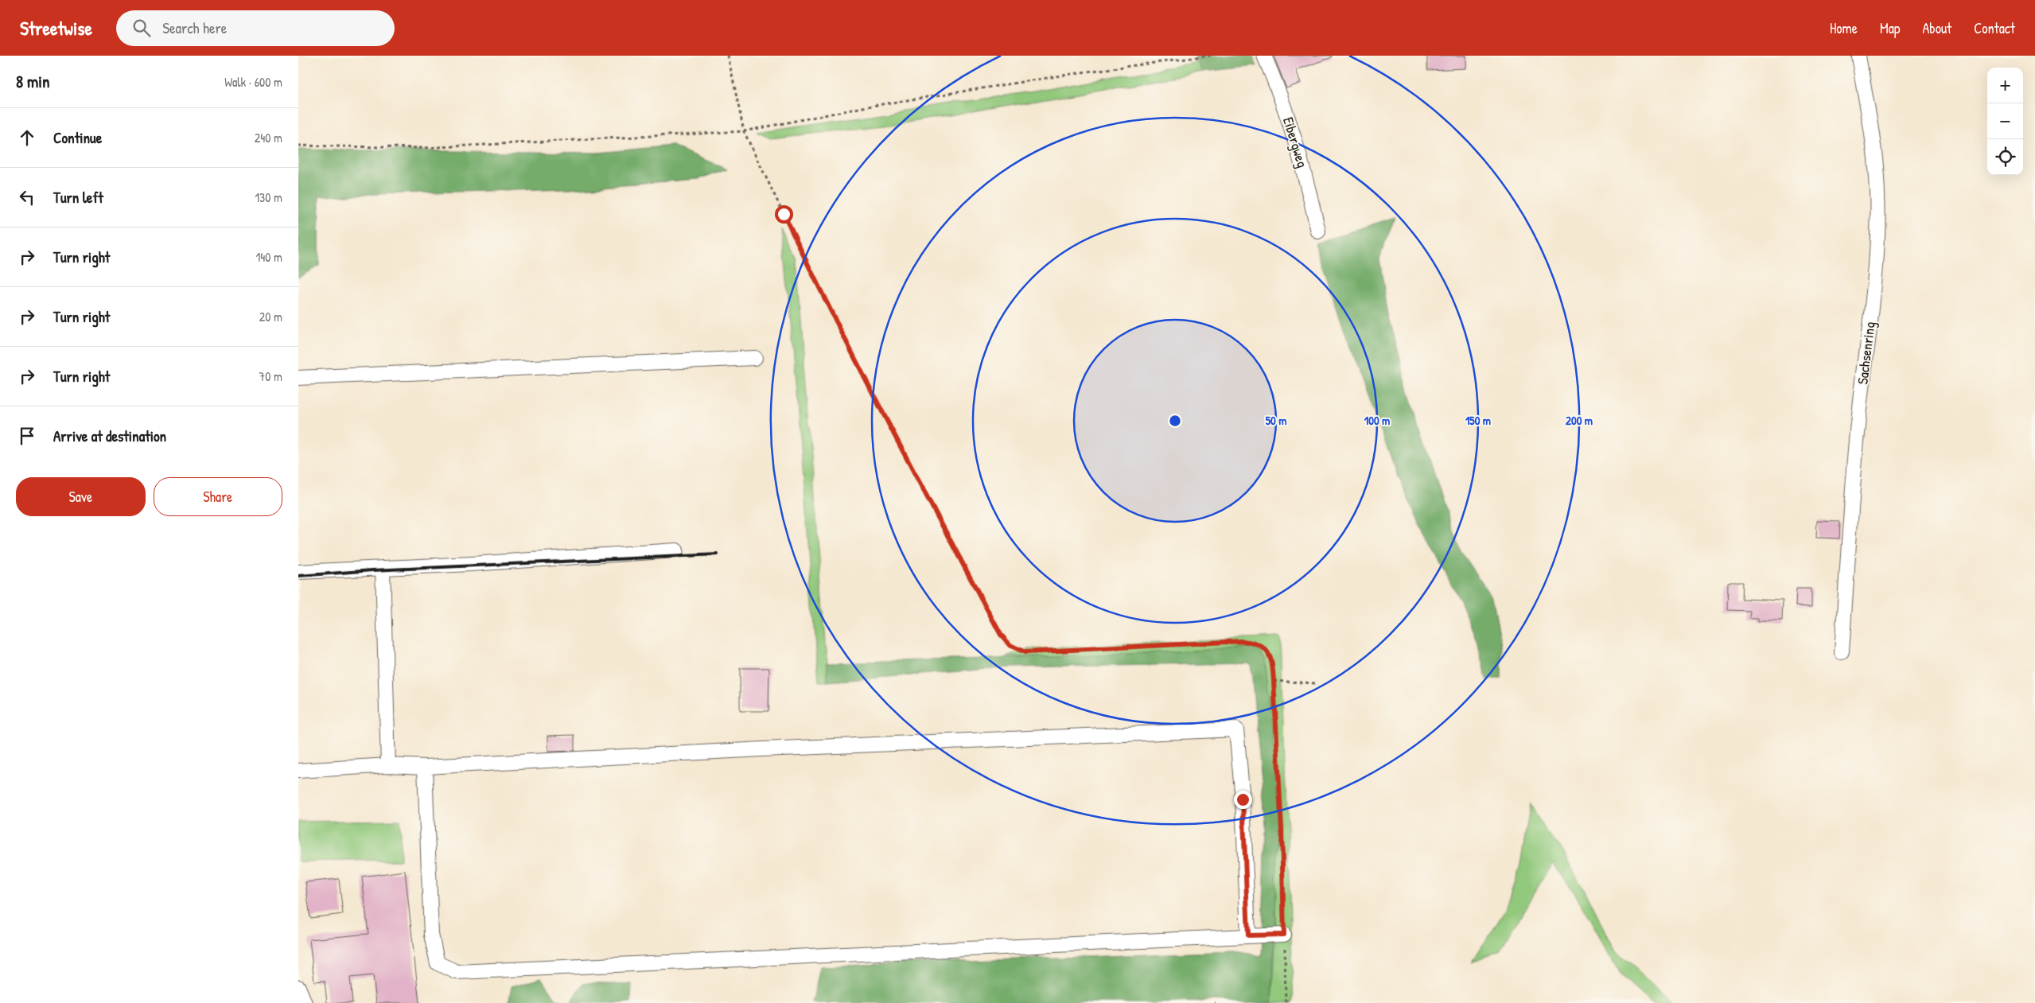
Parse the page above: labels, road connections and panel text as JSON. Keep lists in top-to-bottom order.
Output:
{
  "streets": {
    "street": ["Eibergweg", "Sachsenring"]
  },
  "page": {
    "header": "Streetwise",
    "search": "Search here",
    "nav": [
      "Home",
      "Map",
      "About",
      "Contact"
    ],
    "heading": ["8 min", "Walk · 600 m"],
    "map_buttons": ["+", "−"],
    "list": [
      ["Continue", "240 m"],
      ["Turn left", "130 m"],
      ["Turn right", "140 m"],
      ["Turn right", "20 m"],
      ["Turn right", "70 m"],
      "Arrive at destination"
    ],
    "buttons": ["Save", "Share"]
  },
  "rings": [
    "50 m",
    "100 m",
    "150 m",
    "200 m"
  ]
}
